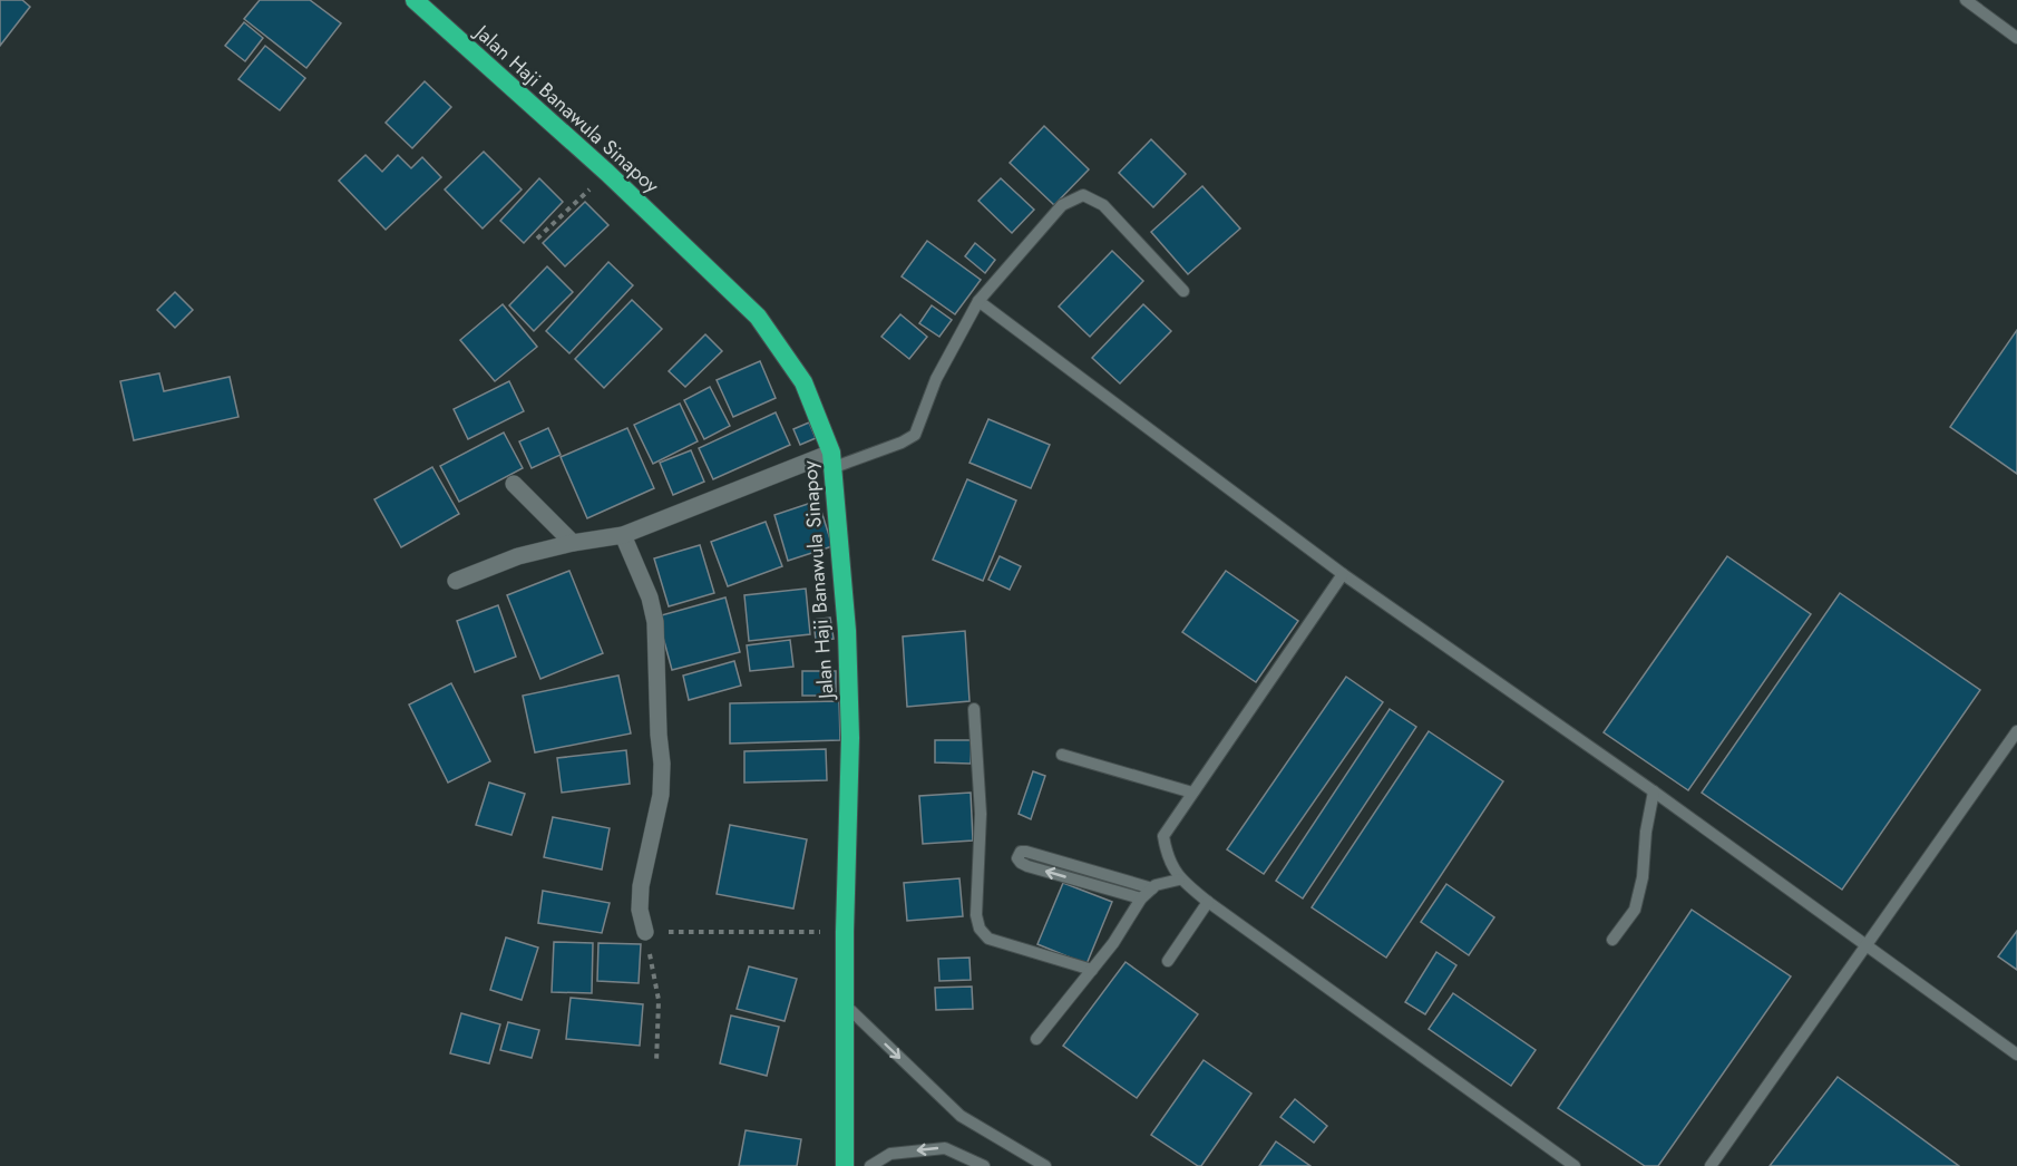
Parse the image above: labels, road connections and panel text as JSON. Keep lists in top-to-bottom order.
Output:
{
  "streets": {
    "highway": ["Jalan Haji Banawula Sinapoy"]
  }
}
